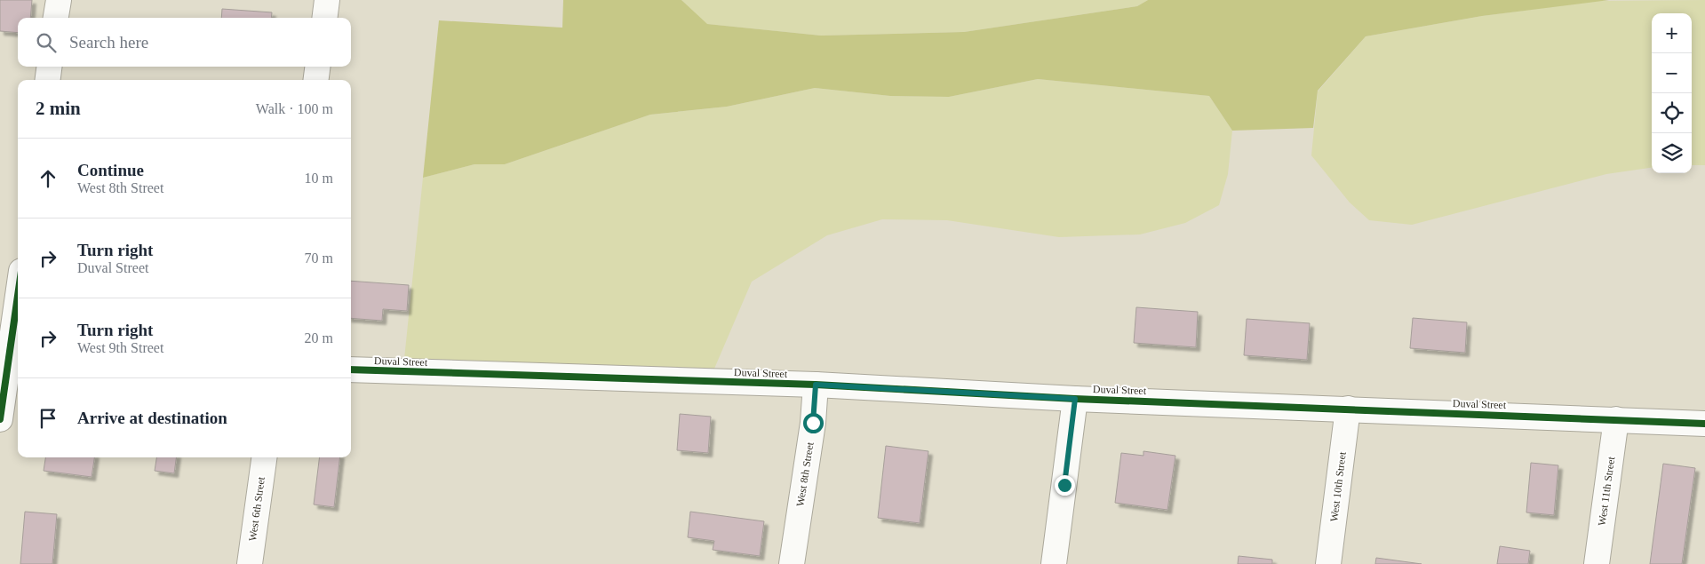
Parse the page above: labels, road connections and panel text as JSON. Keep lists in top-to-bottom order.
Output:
{
  "streets": {
    "street": [
      "Duval Street",
      "West 8th Street",
      "West 10th Street",
      "West 11th Street",
      "West 6th Street"
    ]
  },
  "crossings": [
    ["Duval Street", "West 8th Street"],
    ["Duval Street", "West 10th Street"],
    ["Duval Street", "West 11th Street"]
  ],
  "page": {
    "map_buttons": ["+", "−"],
    "search": "Search here",
    "heading": ["2 min", "Walk · 100 m"],
    "list": [
      ["Continue", "West 8th Street", "10 m"],
      ["Turn right", "Duval Street", "70 m"],
      ["Turn right", "West 9th Street", "20 m"],
      "Arrive at destination"
    ]
  }
}
